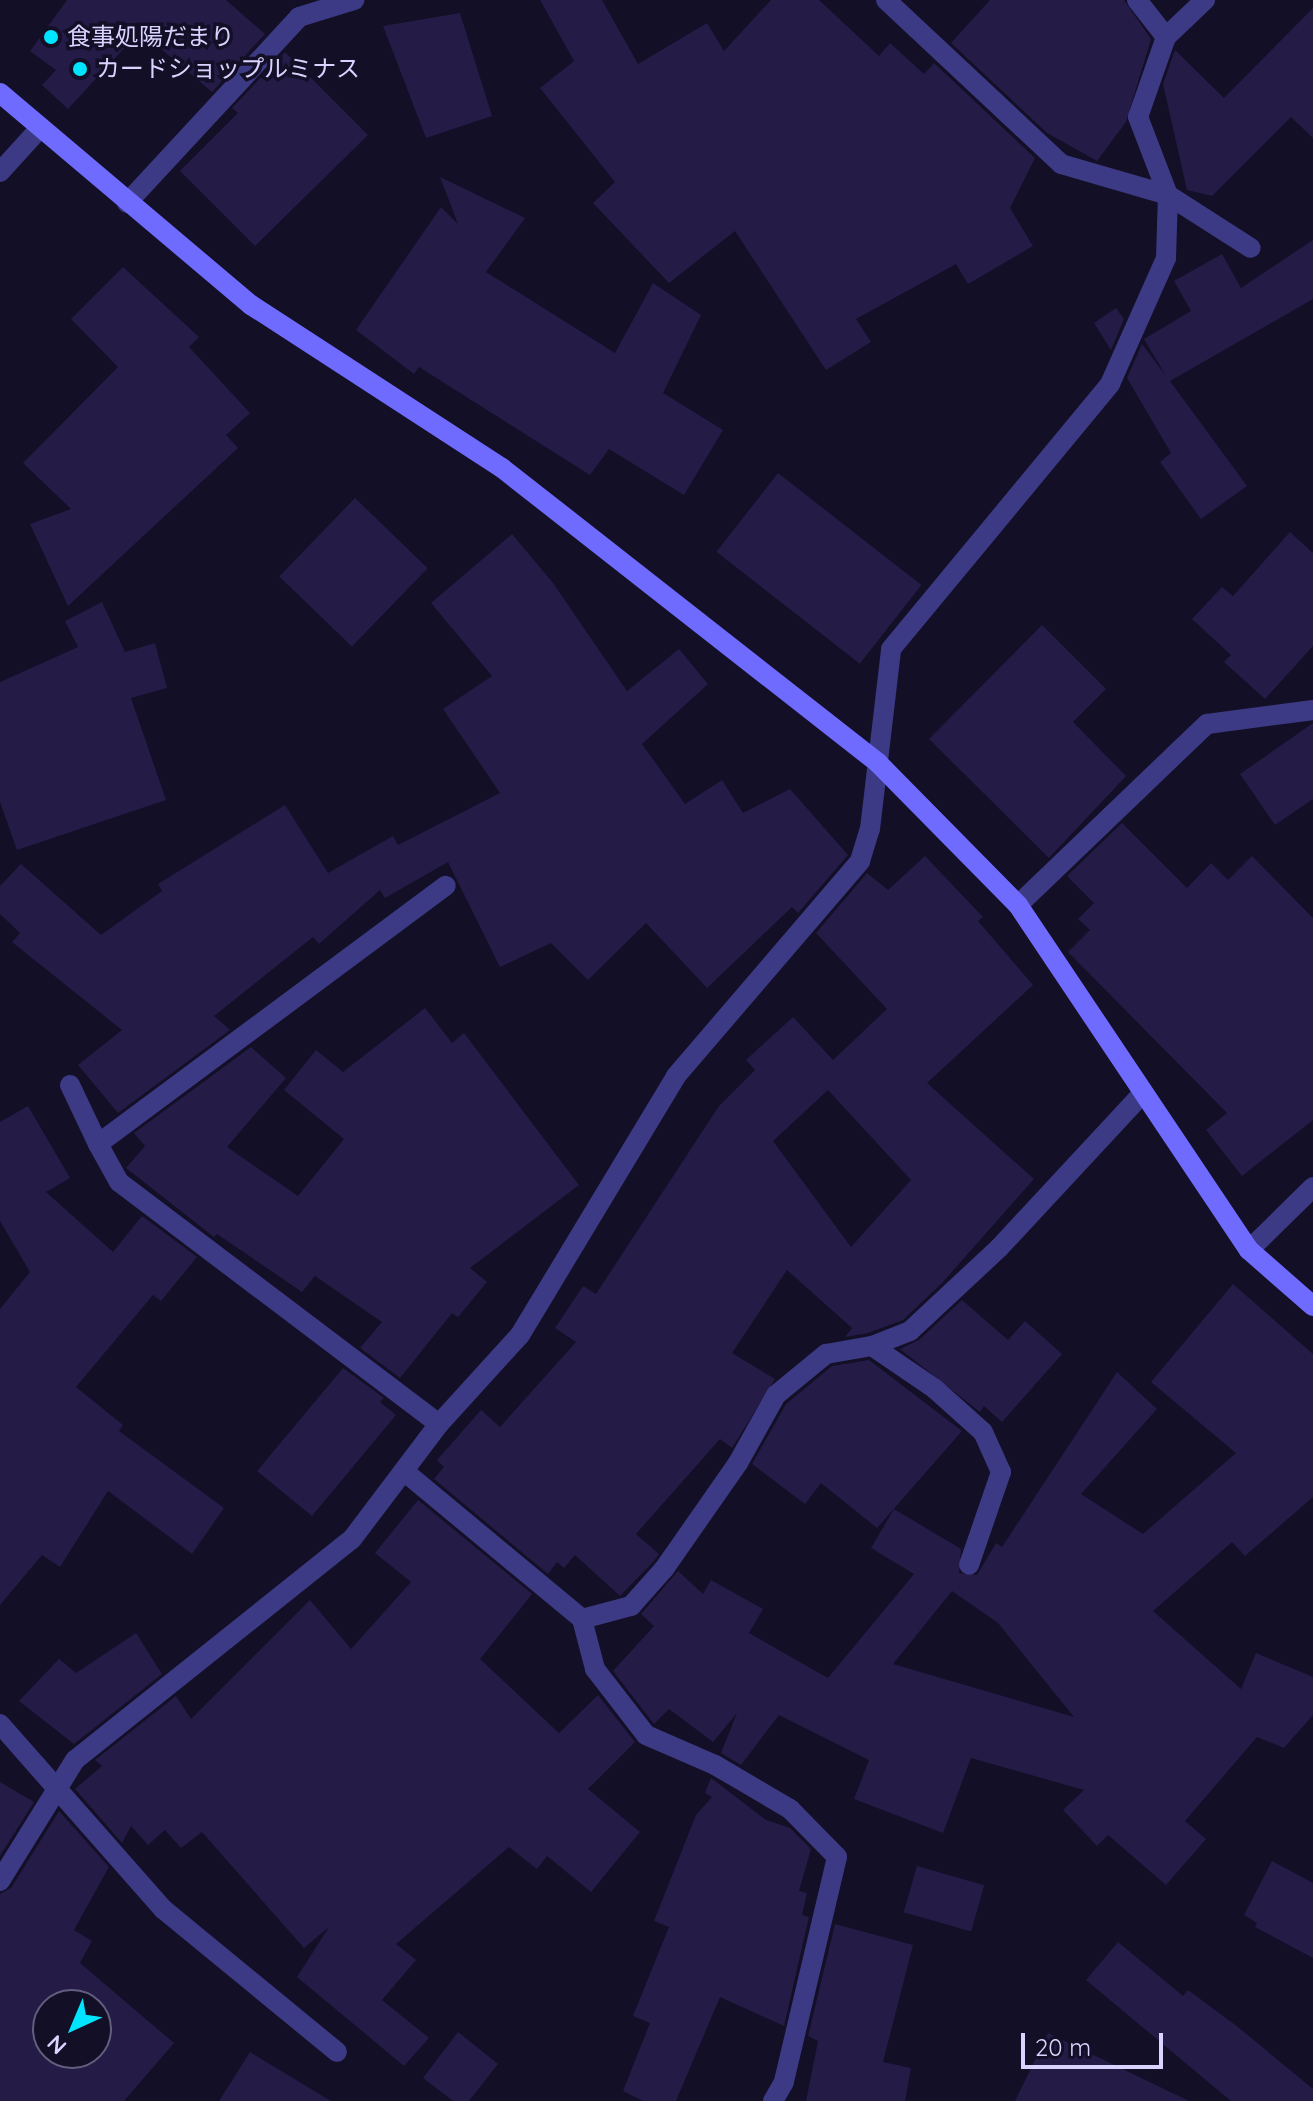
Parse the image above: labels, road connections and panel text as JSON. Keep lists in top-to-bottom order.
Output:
{
  "places": ["食事処陽だまり", "カードショップルミナス"],
  "scale_bar": "20 m",
  "north": "bottom left"
}
